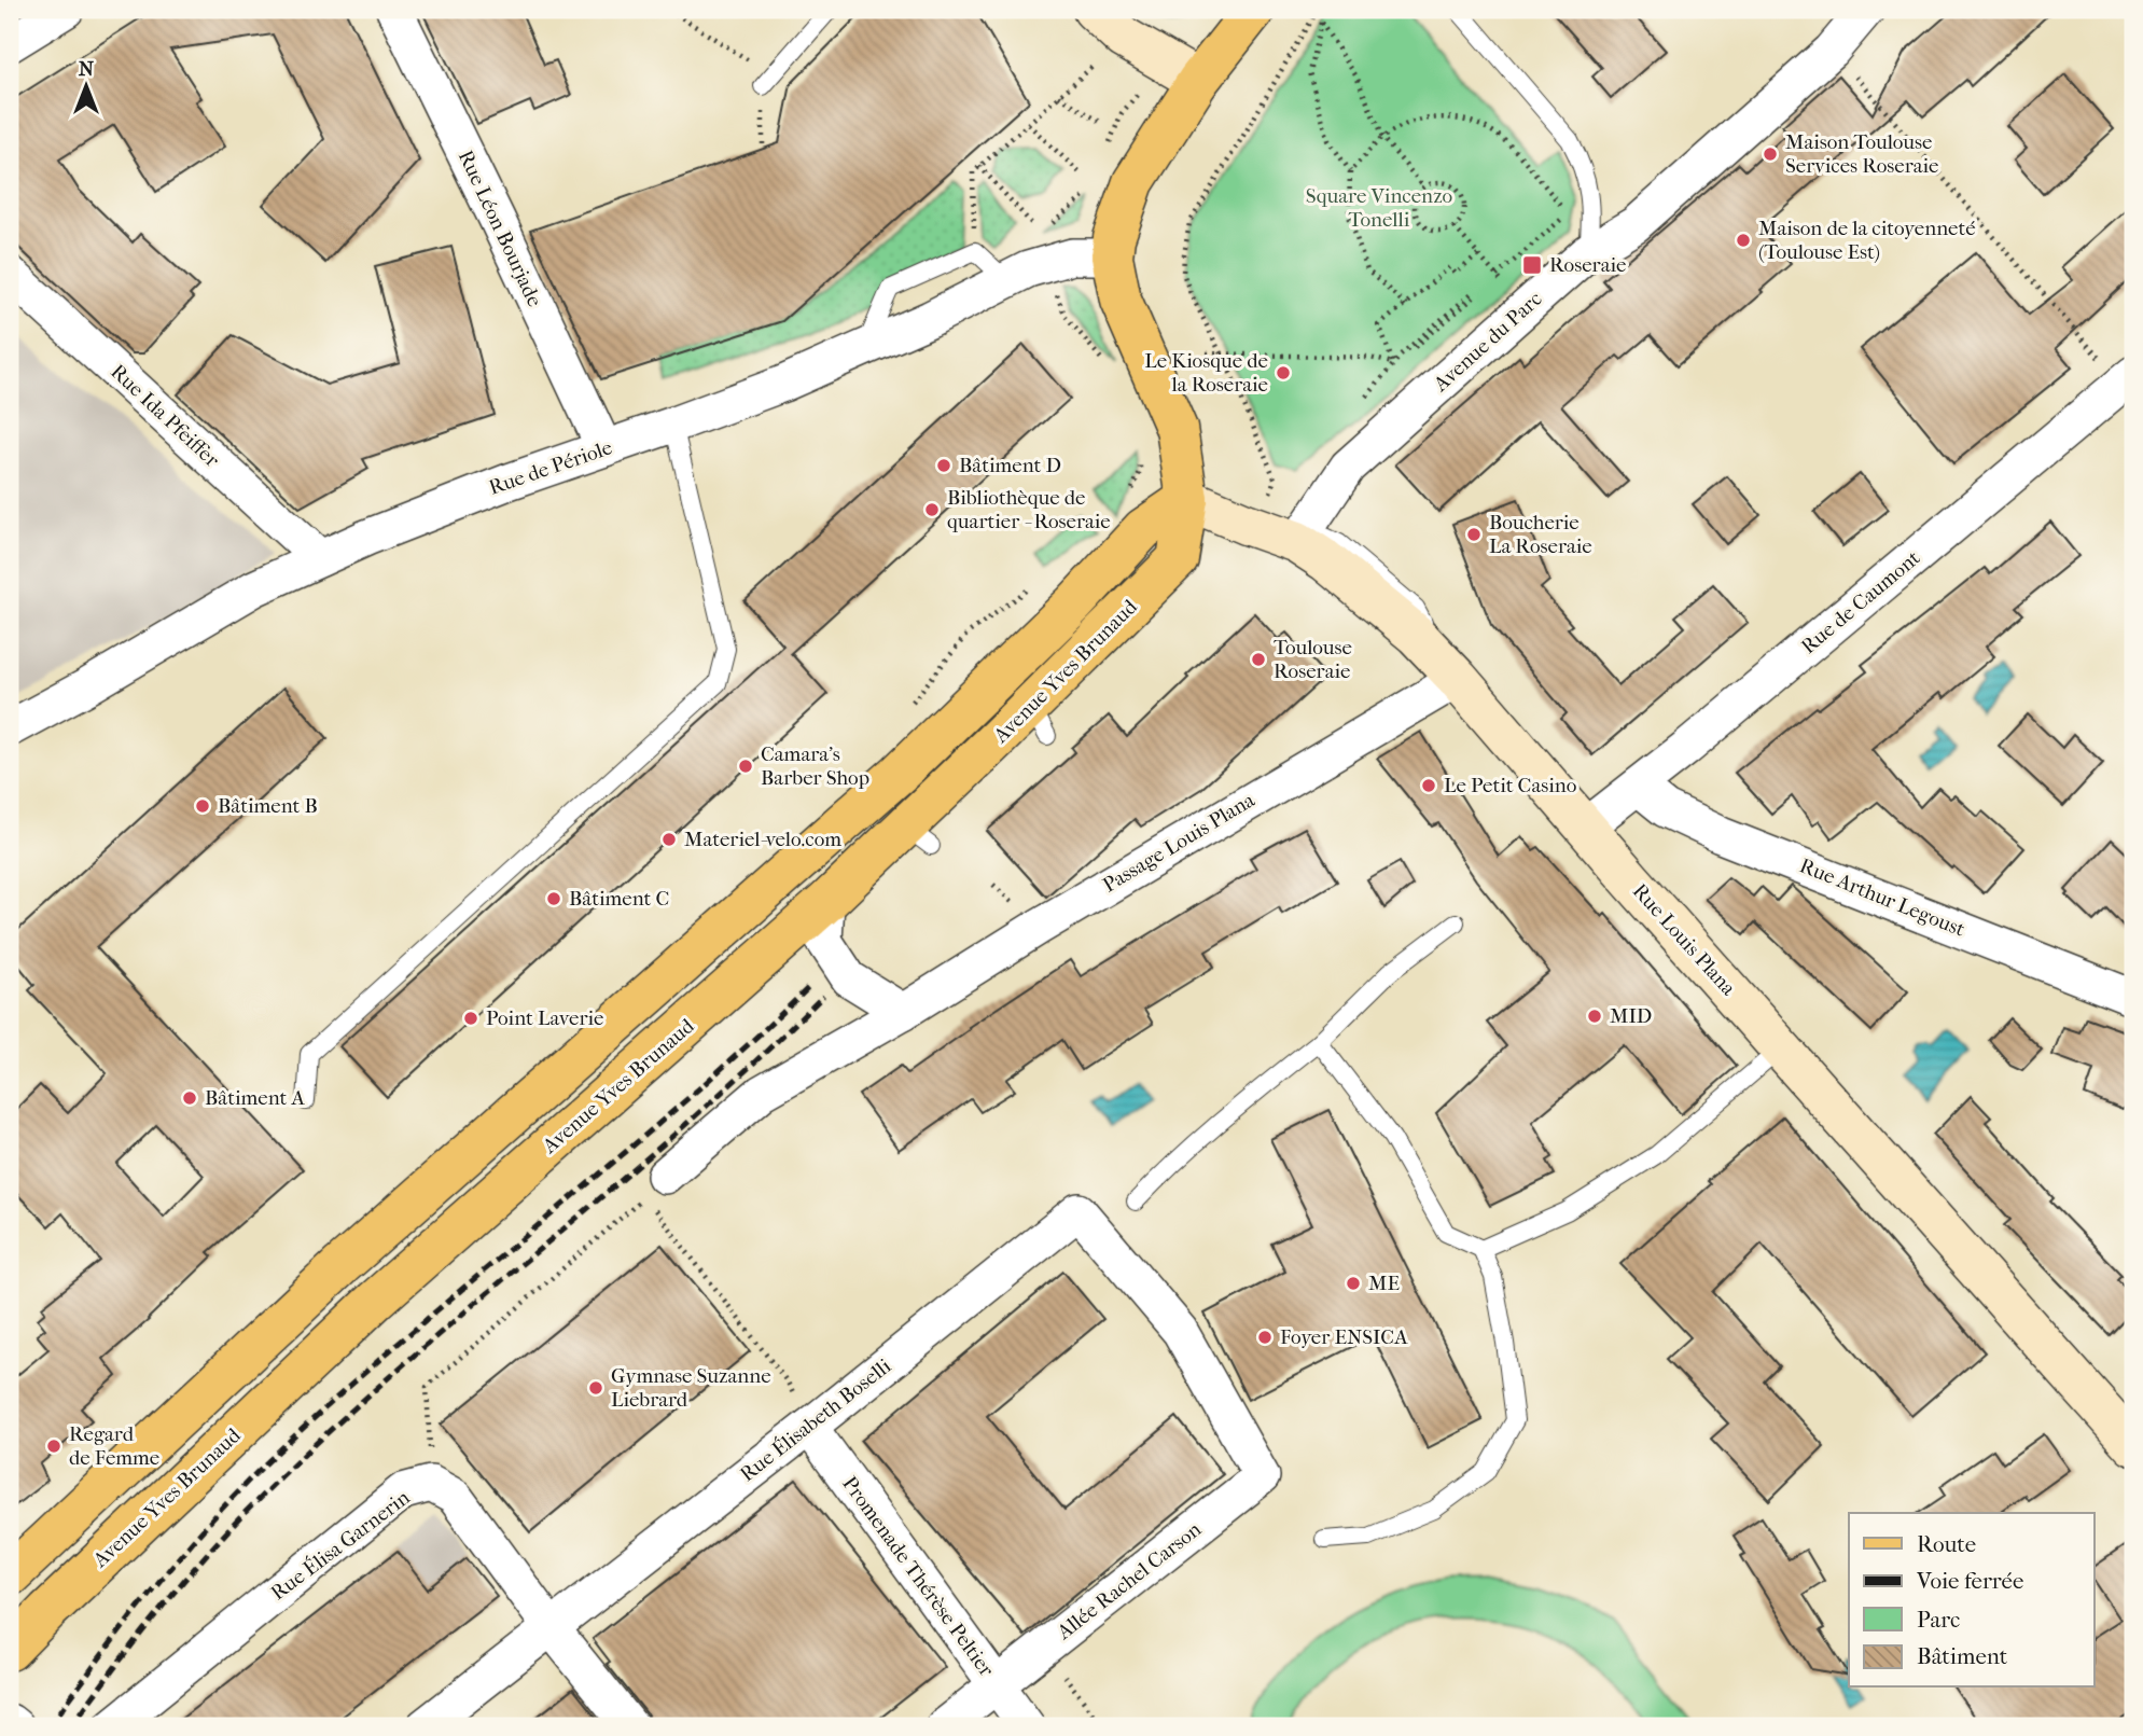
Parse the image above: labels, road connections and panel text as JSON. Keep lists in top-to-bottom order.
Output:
{
  "streets": {
    "main road": ["Avenue Yves Brunaud"],
    "street": [
      "Rue Léon Bourjade",
      "Avenue du Parc",
      "Rue Ida Pfeiffer",
      "Rue de Périole",
      "Rue de Caumont",
      "Passage Louis Plana",
      "Rue Arthur Legoust",
      "Rue Louis Plana",
      "Rue Élisabeth Boselli",
      "Rue Élisa Garnerin",
      "Promenade Thérèse Peltier",
      "Allée Rachel Carson"
    ]
  },
  "crossings": [
    ["Rue Léon Bourjade", "Rue de Périole"],
    ["Avenue du Parc", "Rue Louis Plana"],
    ["Rue Ida Pfeiffer", "Rue de Périole"],
    ["Rue de Périole", "Avenue Yves Brunaud"],
    ["Rue de Caumont", "Rue Arthur Legoust"],
    ["Rue de Caumont", "Rue Louis Plana"],
    ["Avenue Yves Brunaud", "Rue Louis Plana"],
    ["Passage Louis Plana", "Rue Louis Plana"],
    ["Rue Élisabeth Boselli", "Rue Élisa Garnerin"],
    ["Rue Élisabeth Boselli", "Promenade Thérèse Peltier"],
    ["Rue Élisabeth Boselli", "Allée Rachel Carson"],
    ["Promenade Thérèse Peltier", "Allée Rachel Carson"]
  ],
  "parks": ["Square Vincenzo Tonelli"],
  "places": {
    "other": [
      "Maison Toulouse Services Roseraie",
      "Maison de la citoyenneté (Toulouse Est)",
      "Le Kiosque de la Roseraie",
      "Bâtiment D",
      "Bibliothèque de quartier - Roseraie",
      "Boucherie La Roseraie",
      "Toulouse Roseraie",
      "Camara's Barber Shop",
      "Le Petit Casino",
      "Bâtiment B",
      "Materiel-velo.com",
      "Bâtiment C",
      "MID",
      "Point Laverie",
      "Bâtiment A",
      "ME",
      "Foyer ENSICA",
      "Gymnase Suzanne Liebrard",
      "Regard de Femme"
    ],
    "transit": ["Roseraie"]
  },
  "legend": [
    "Route",
    "Voie ferrée",
    "Parc",
    "Bâtiment"
  ],
  "north": "top"
}
